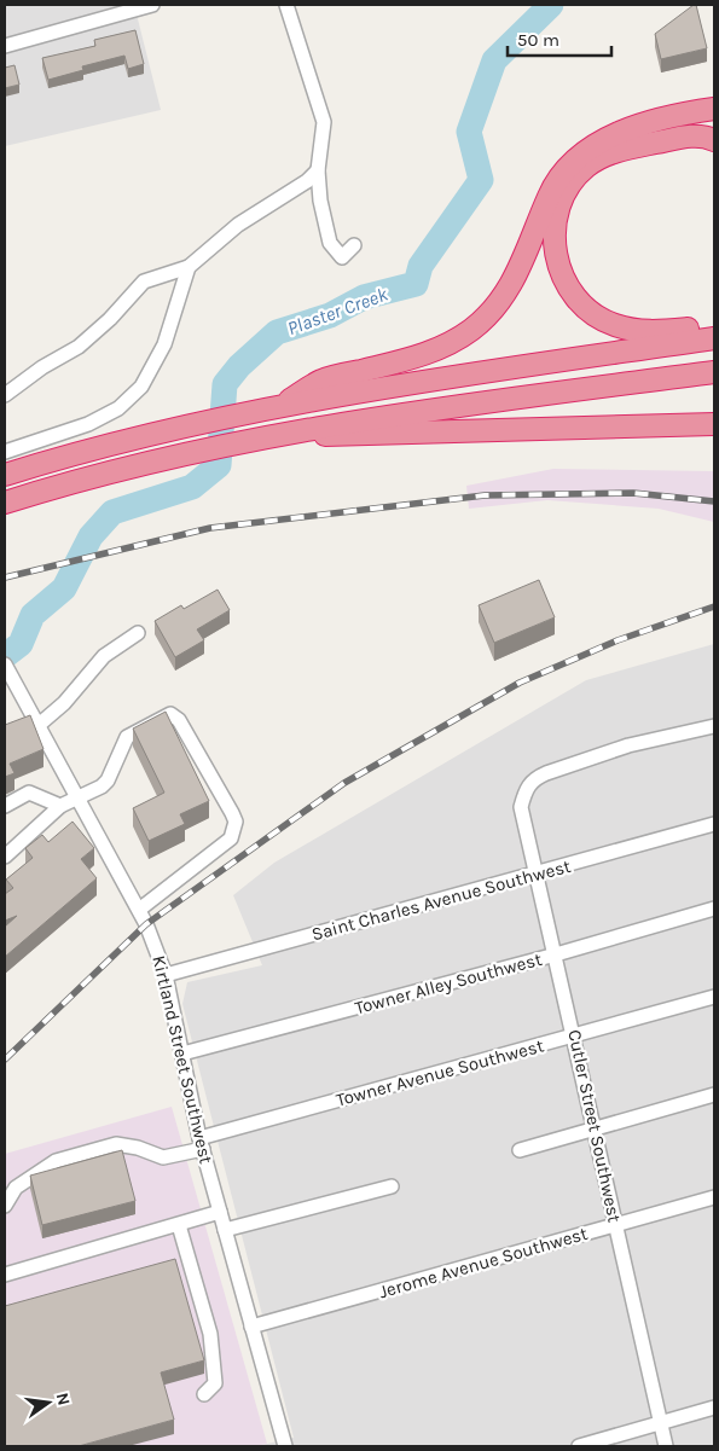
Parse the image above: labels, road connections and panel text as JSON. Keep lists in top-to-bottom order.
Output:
{
  "streets": {
    "street": [
      "Saint Charles Avenue Southwest",
      "Towner Alley Southwest",
      "Kirtland Street Southwest",
      "Towner Avenue Southwest",
      "Cutler Street Southwest",
      "Jerome Avenue Southwest"
    ]
  },
  "crossings": [
    ["Saint Charles Avenue Southwest", "Kirtland Street Southwest"],
    ["Saint Charles Avenue Southwest", "Cutler Street Southwest"],
    ["Towner Alley Southwest", "Kirtland Street Southwest"],
    ["Towner Alley Southwest", "Cutler Street Southwest"],
    ["Kirtland Street Southwest", "Towner Avenue Southwest"],
    ["Kirtland Street Southwest", "Jerome Avenue Southwest"],
    ["Towner Avenue Southwest", "Cutler Street Southwest"],
    ["Cutler Street Southwest", "Jerome Avenue Southwest"]
  ],
  "water": ["Plaster Creek"],
  "scale_bar": "50 m",
  "north": "right"
}
